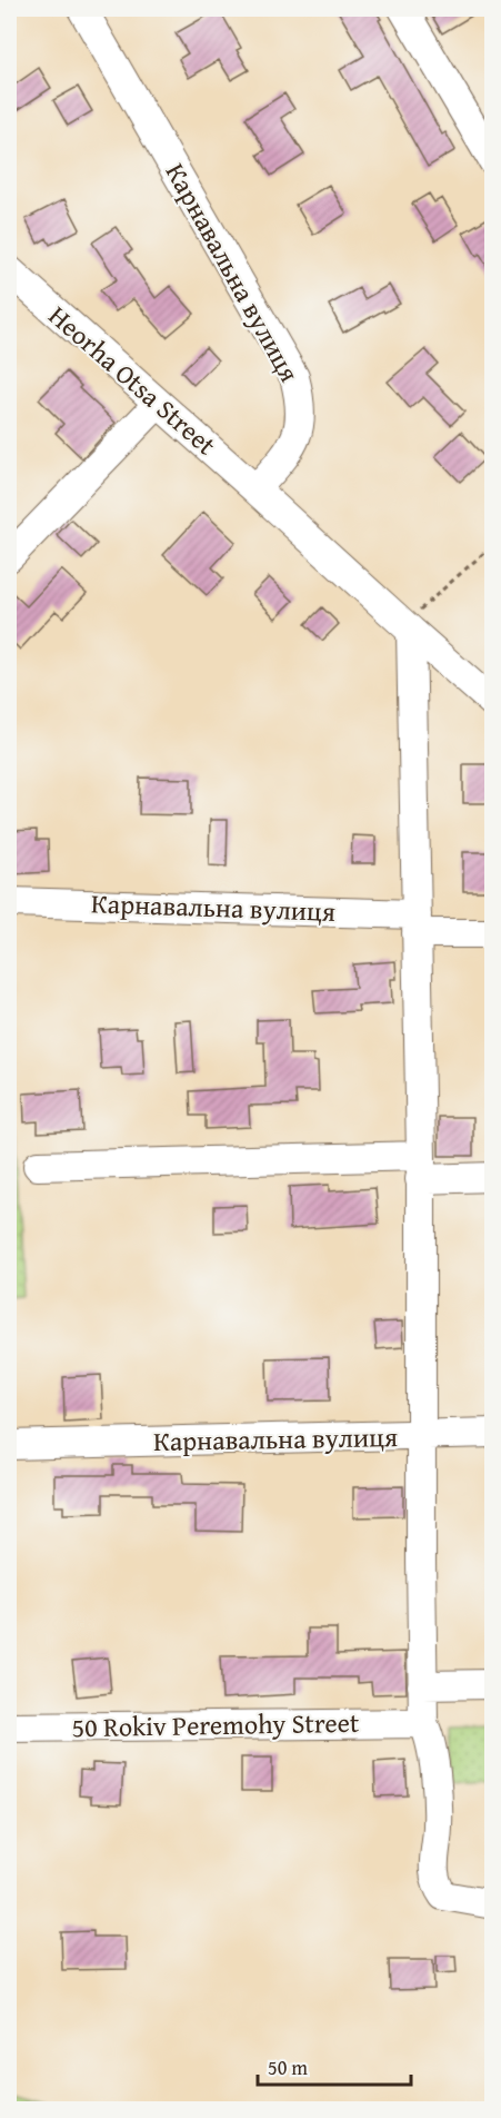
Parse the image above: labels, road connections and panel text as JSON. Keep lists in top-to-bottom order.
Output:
{
  "streets": {
    "street": ["Карнавальна вулиця", "Heorha Otsa Street", "50 Rokiv Peremohy Street"]
  },
  "crossings": [
    ["Карнавальна вулиця", "Heorha Otsa Street"]
  ],
  "scale_bar": "50 m"
}
